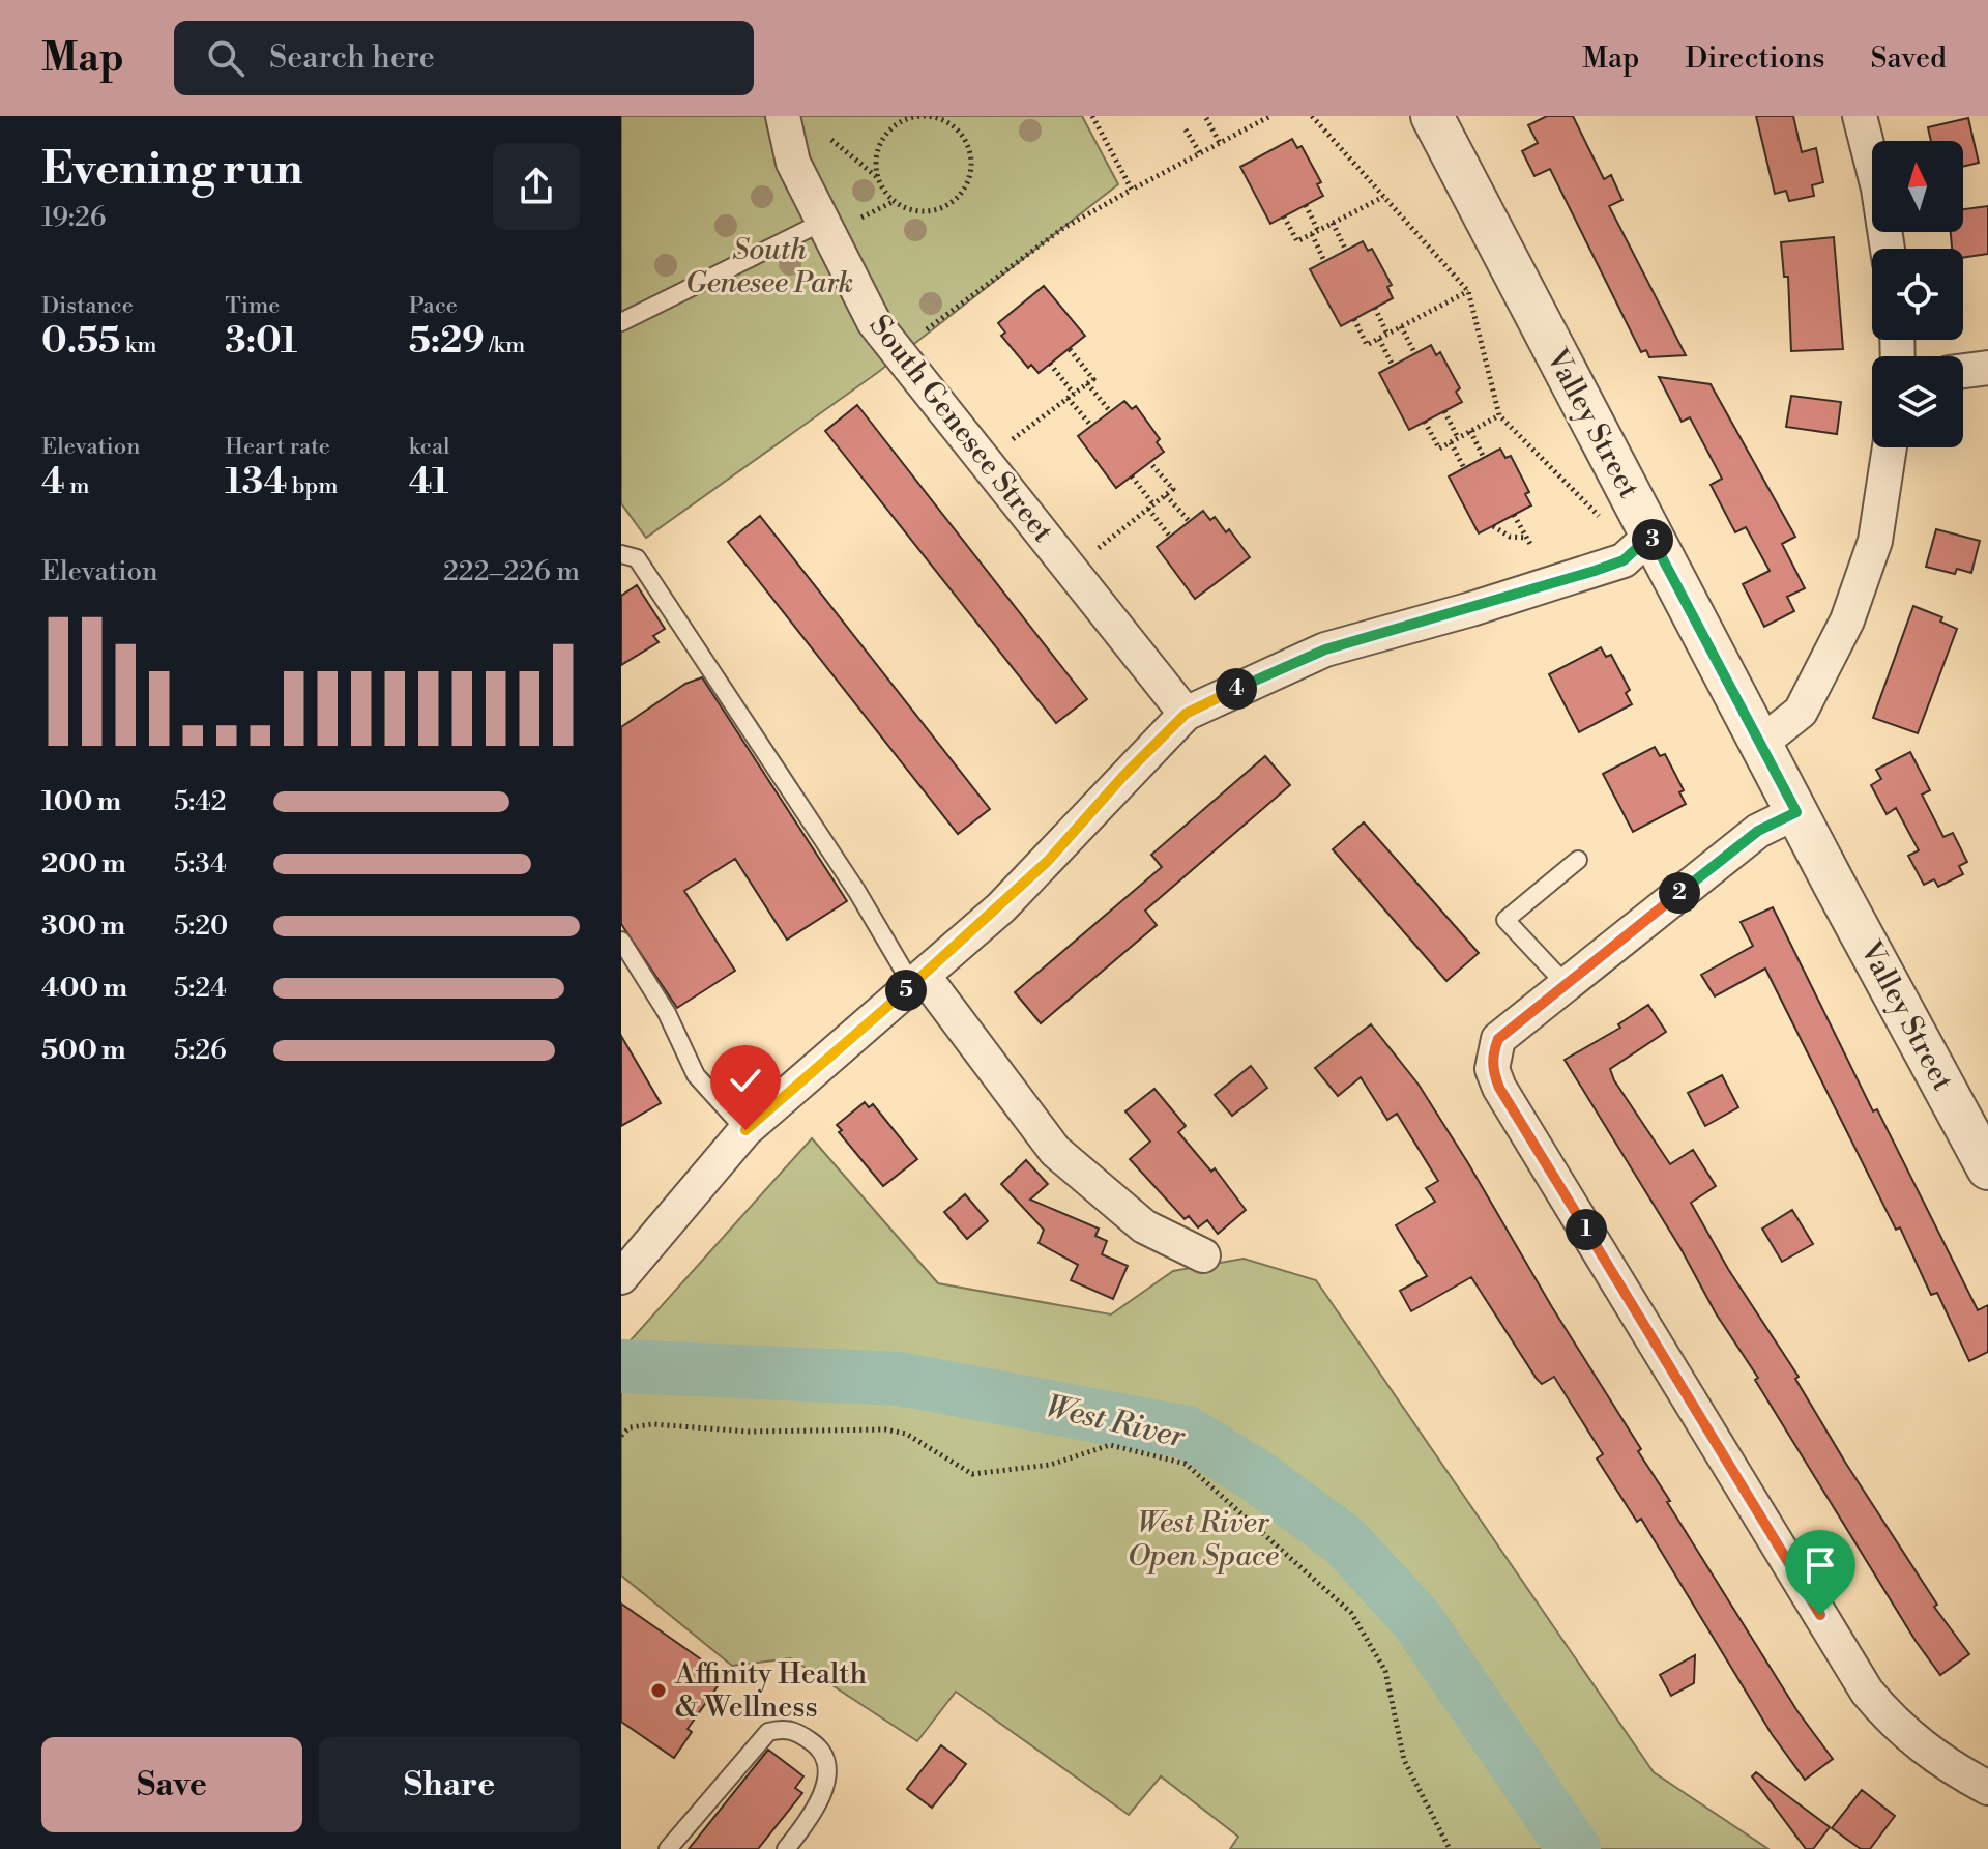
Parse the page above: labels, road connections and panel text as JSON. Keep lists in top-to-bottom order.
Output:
{
  "streets": {
    "street": ["Valley Street", "South Genesee Street"]
  },
  "water": ["West River"],
  "parks": ["South Genesee Park", "West River Open Space"],
  "places": ["Affinity Health & Wellness"],
  "north": "top",
  "page": {
    "header": "Map",
    "search": "Search here",
    "nav": ["Map", "Directions", "Saved"],
    "heading": ["Evening run", "19:26"],
    "stats": [
      ["Distance", "0.55 km"],
      ["Time", "3:01"],
      ["Pace", "5:29 /km"],
      ["Elevation", "4 m"],
      ["Heart rate", "134 bpm"],
      ["kcal", "41"]
    ],
    "pins": [
      "3",
      "4",
      "2",
      "5",
      "1"
    ],
    "chart": ["Elevation", "222–226 m"],
    "list": [
      {
        "name": "100 m",
        "note": "5:42"
      },
      {
        "name": "200 m",
        "note": "5:34"
      },
      {
        "name": "300 m",
        "note": "5:20"
      },
      {
        "name": "400 m",
        "note": "5:24"
      },
      {
        "name": "500 m",
        "note": "5:26"
      }
    ],
    "buttons": ["Save", "Share"]
  }
}
